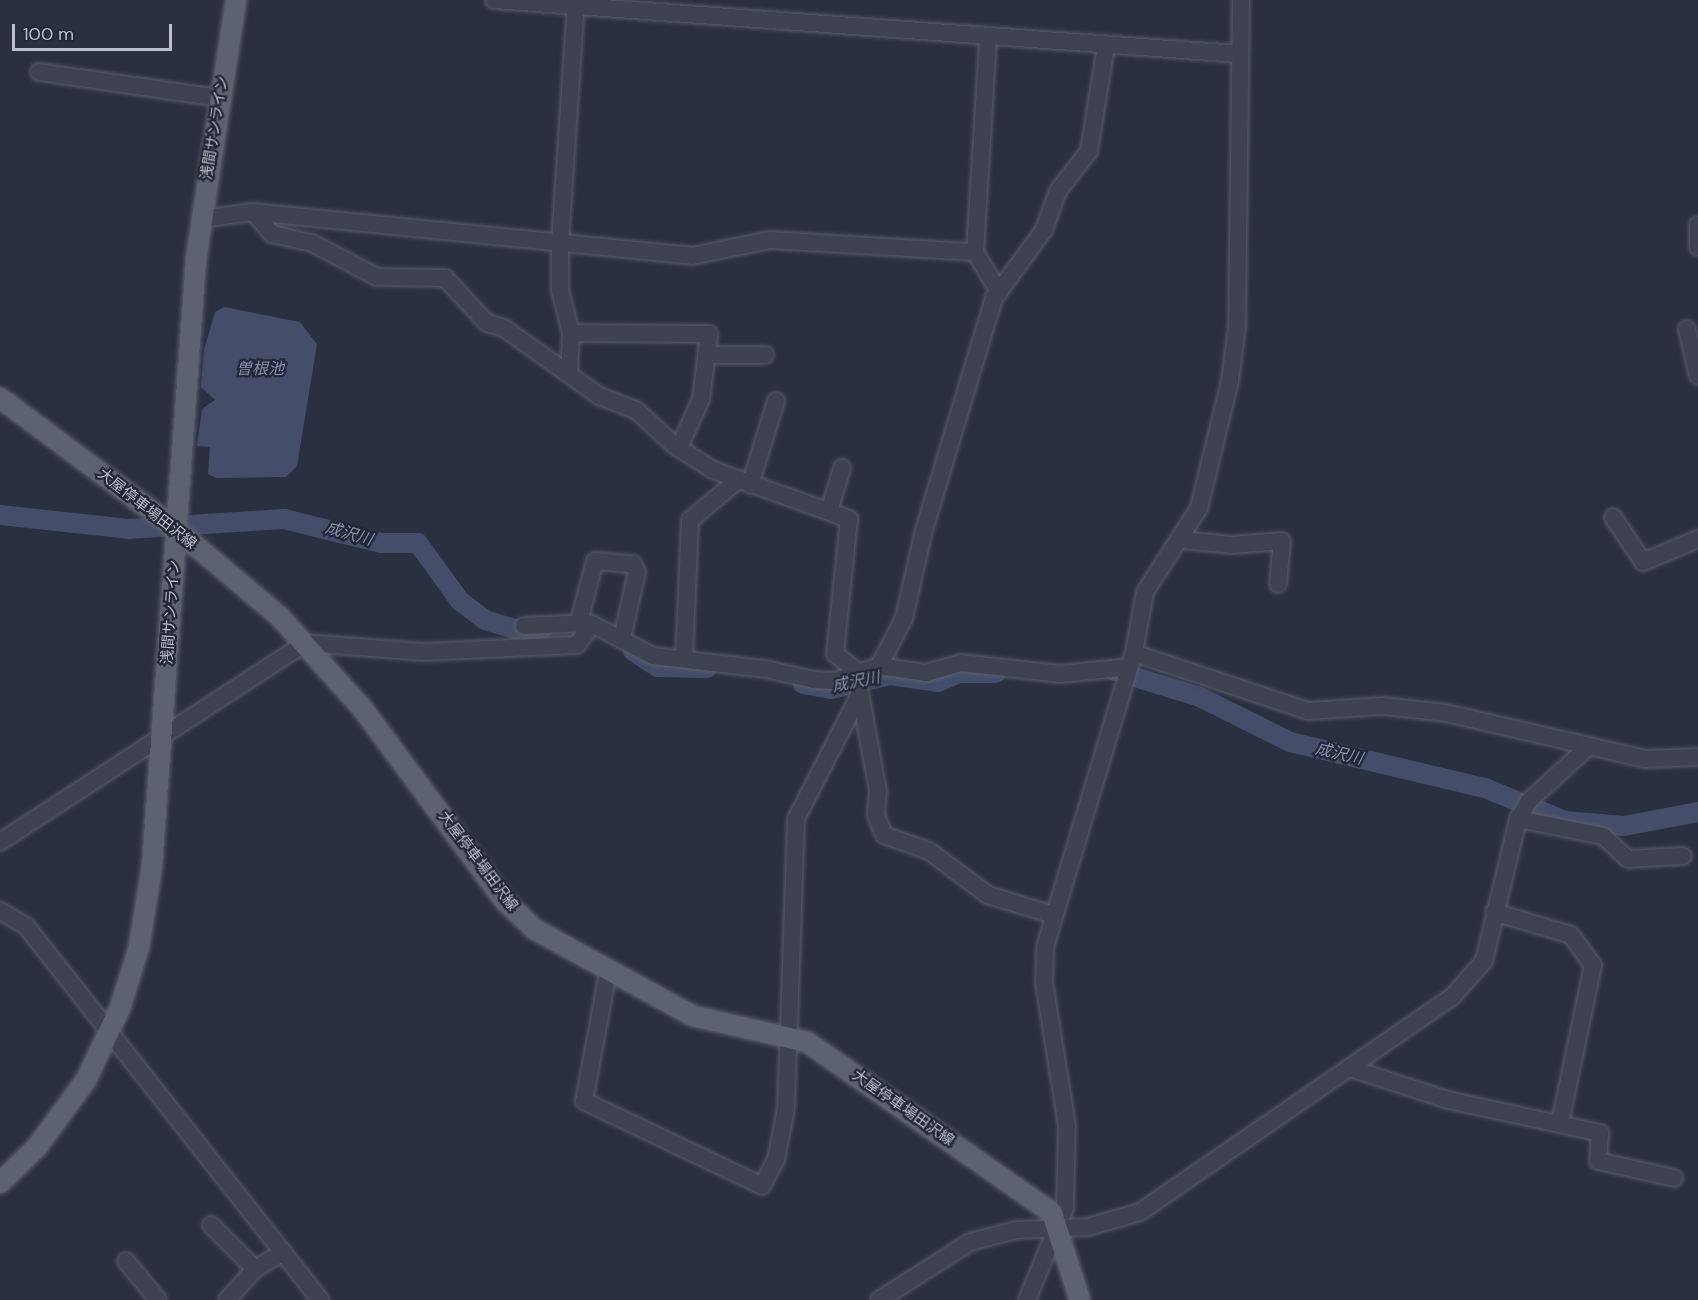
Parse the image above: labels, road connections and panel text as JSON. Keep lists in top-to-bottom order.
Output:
{
  "streets": {
    "main road": ["浅間サンライン", "大屋停車場田沢線"]
  },
  "crossings": [
    ["浅間サンライン", "大屋停車場田沢線"]
  ],
  "water": ["曽根池", "成沢川"],
  "scale_bar": "100 m"
}
